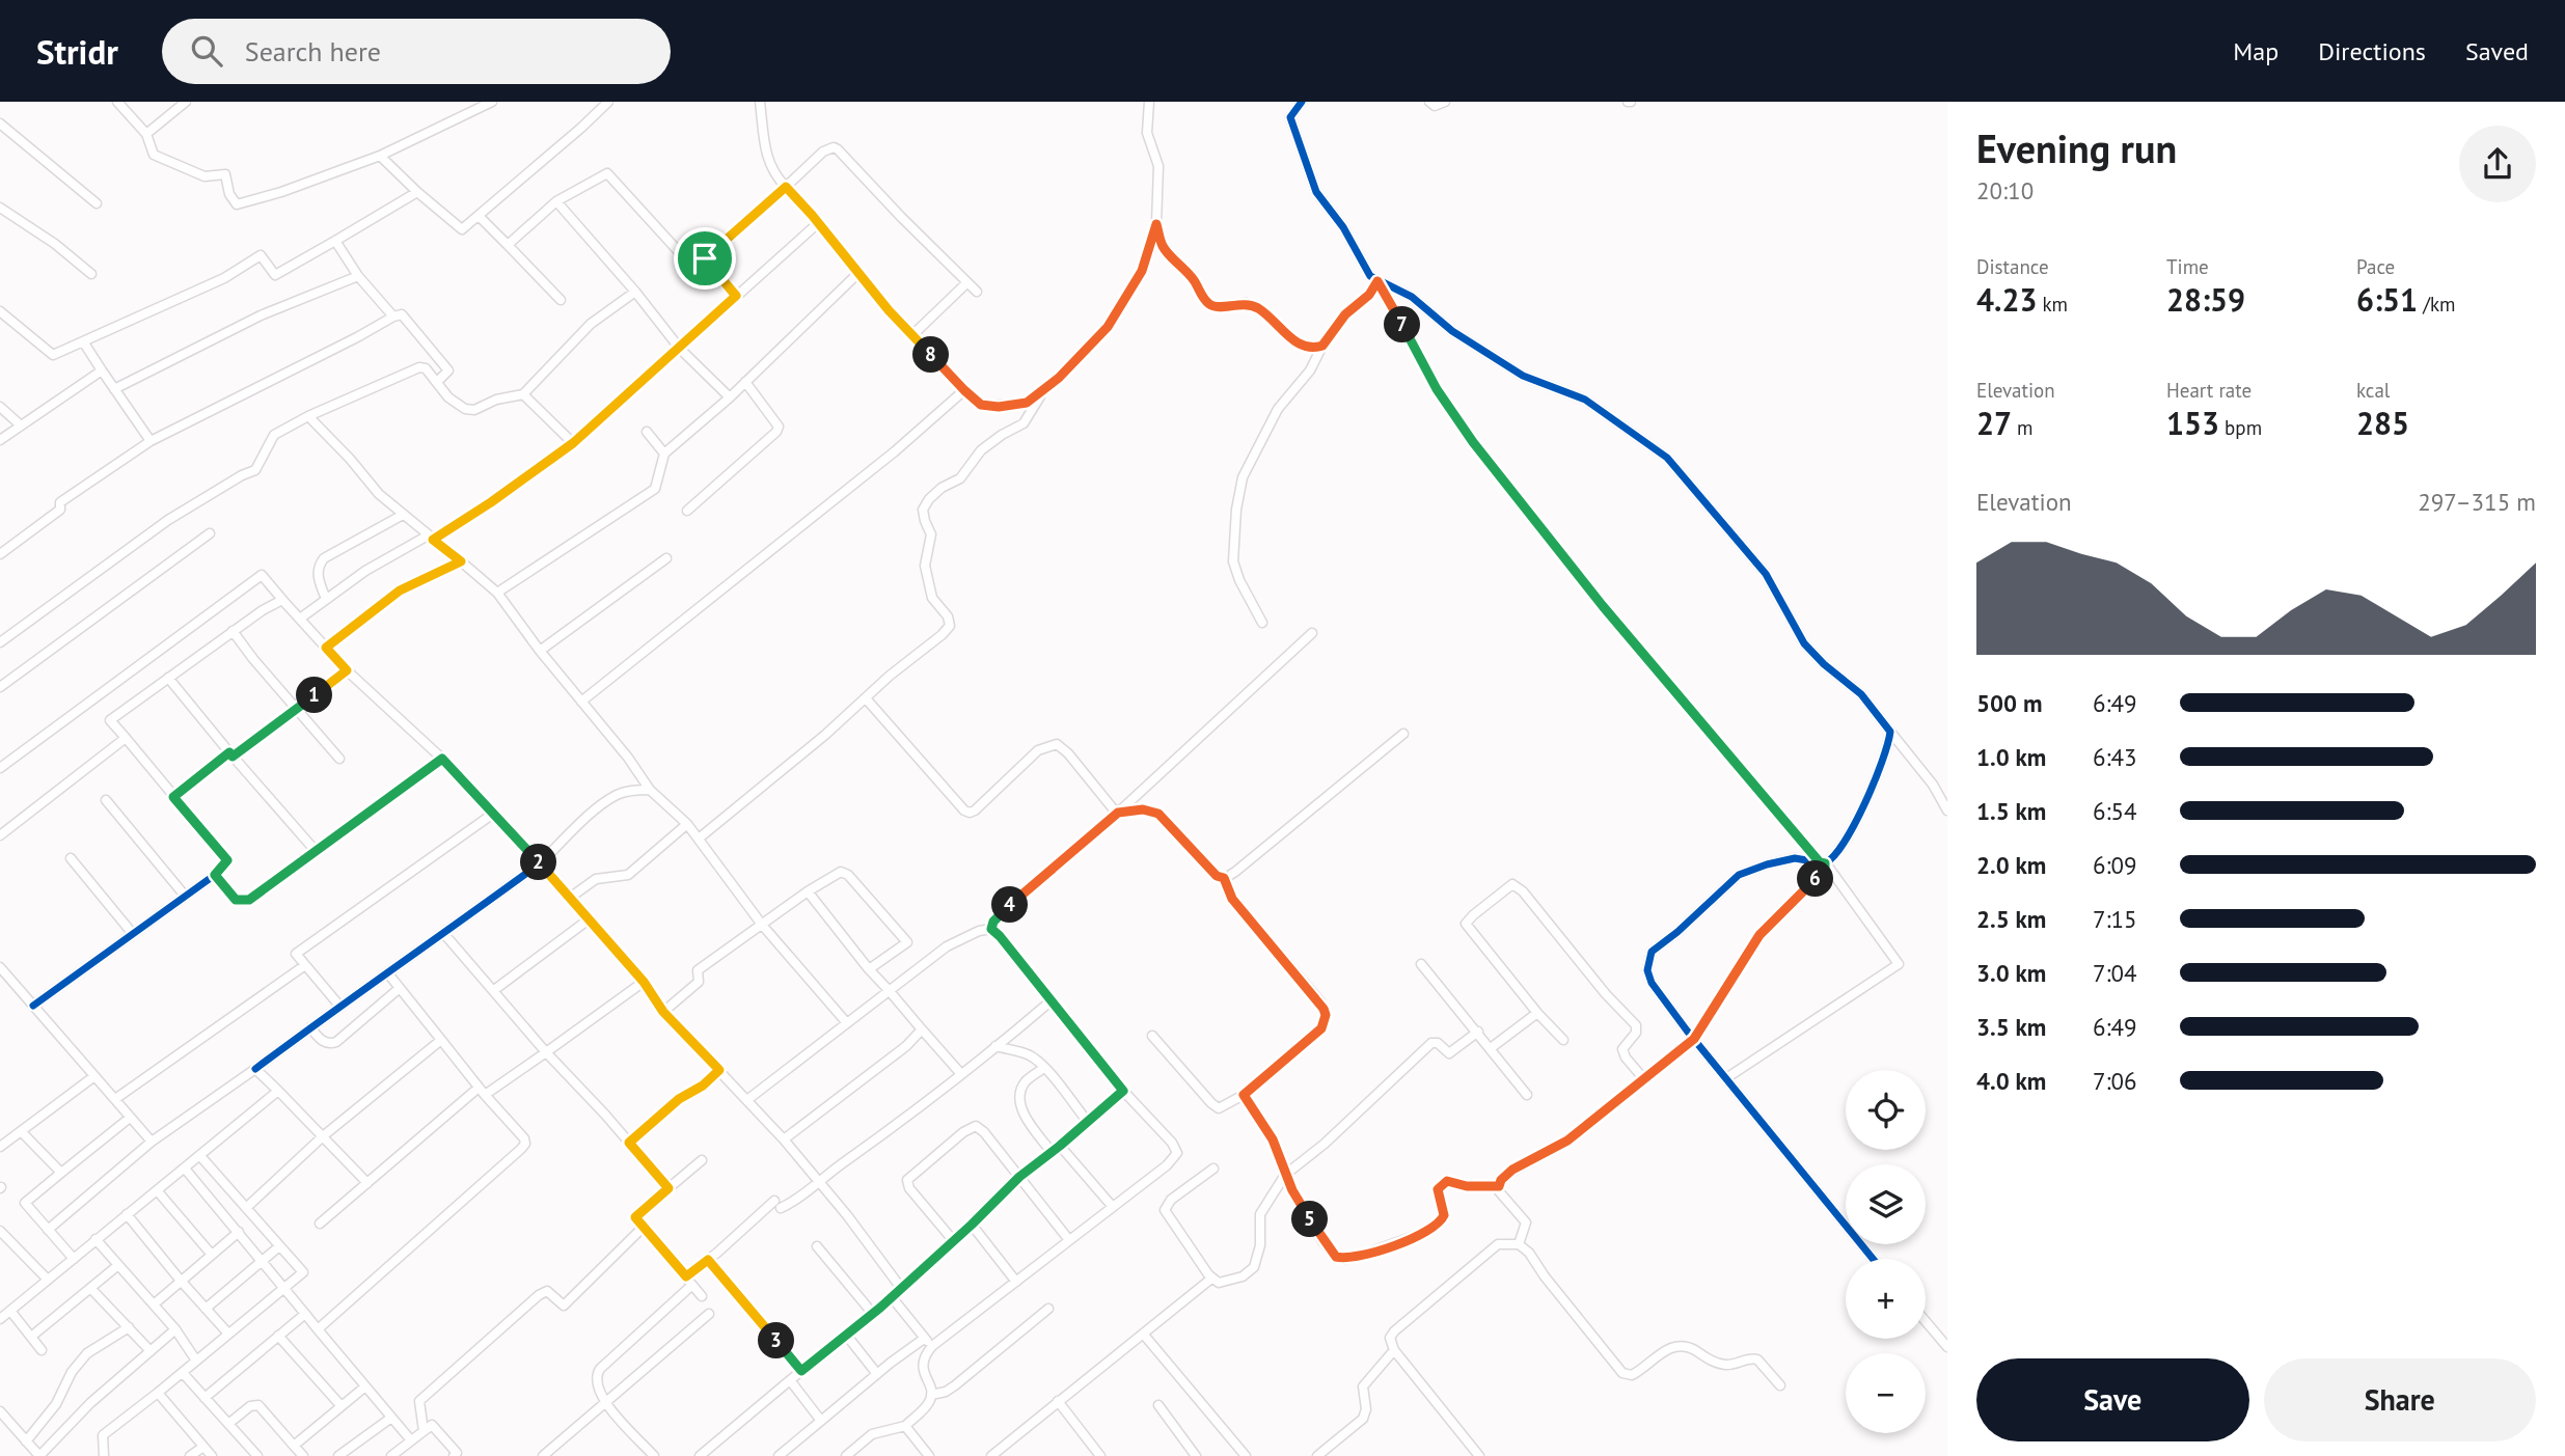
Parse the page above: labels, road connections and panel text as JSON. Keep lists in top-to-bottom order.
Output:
{
  "page": {
    "header": "Stridr",
    "search": "Search here",
    "nav": ["Map", "Directions", "Saved"],
    "heading": ["Evening run", "20:10"],
    "stats": [
      ["Distance", "4.23 km"],
      ["Time", "28:59"],
      ["Pace", "6:51 /km"],
      ["Elevation", "27 m"],
      ["Heart rate", "153 bpm"],
      ["kcal", "285"]
    ],
    "pins": [
      "7",
      "8",
      "1",
      "2",
      "6",
      "4",
      "5",
      "3"
    ],
    "chart": ["Elevation", "297–315 m"],
    "list": [
      {
        "name": "500 m",
        "note": "6:49"
      },
      {
        "name": "1.0 km",
        "note": "6:43"
      },
      {
        "name": "1.5 km",
        "note": "6:54"
      },
      {
        "name": "2.0 km",
        "note": "6:09"
      },
      {
        "name": "2.5 km",
        "note": "7:15"
      },
      {
        "name": "3.0 km",
        "note": "7:04"
      },
      {
        "name": "3.5 km",
        "note": "6:49"
      },
      {
        "name": "4.0 km",
        "note": "7:06"
      }
    ],
    "map_buttons": ["+", "−"],
    "buttons": ["Save", "Share"]
  }
}
